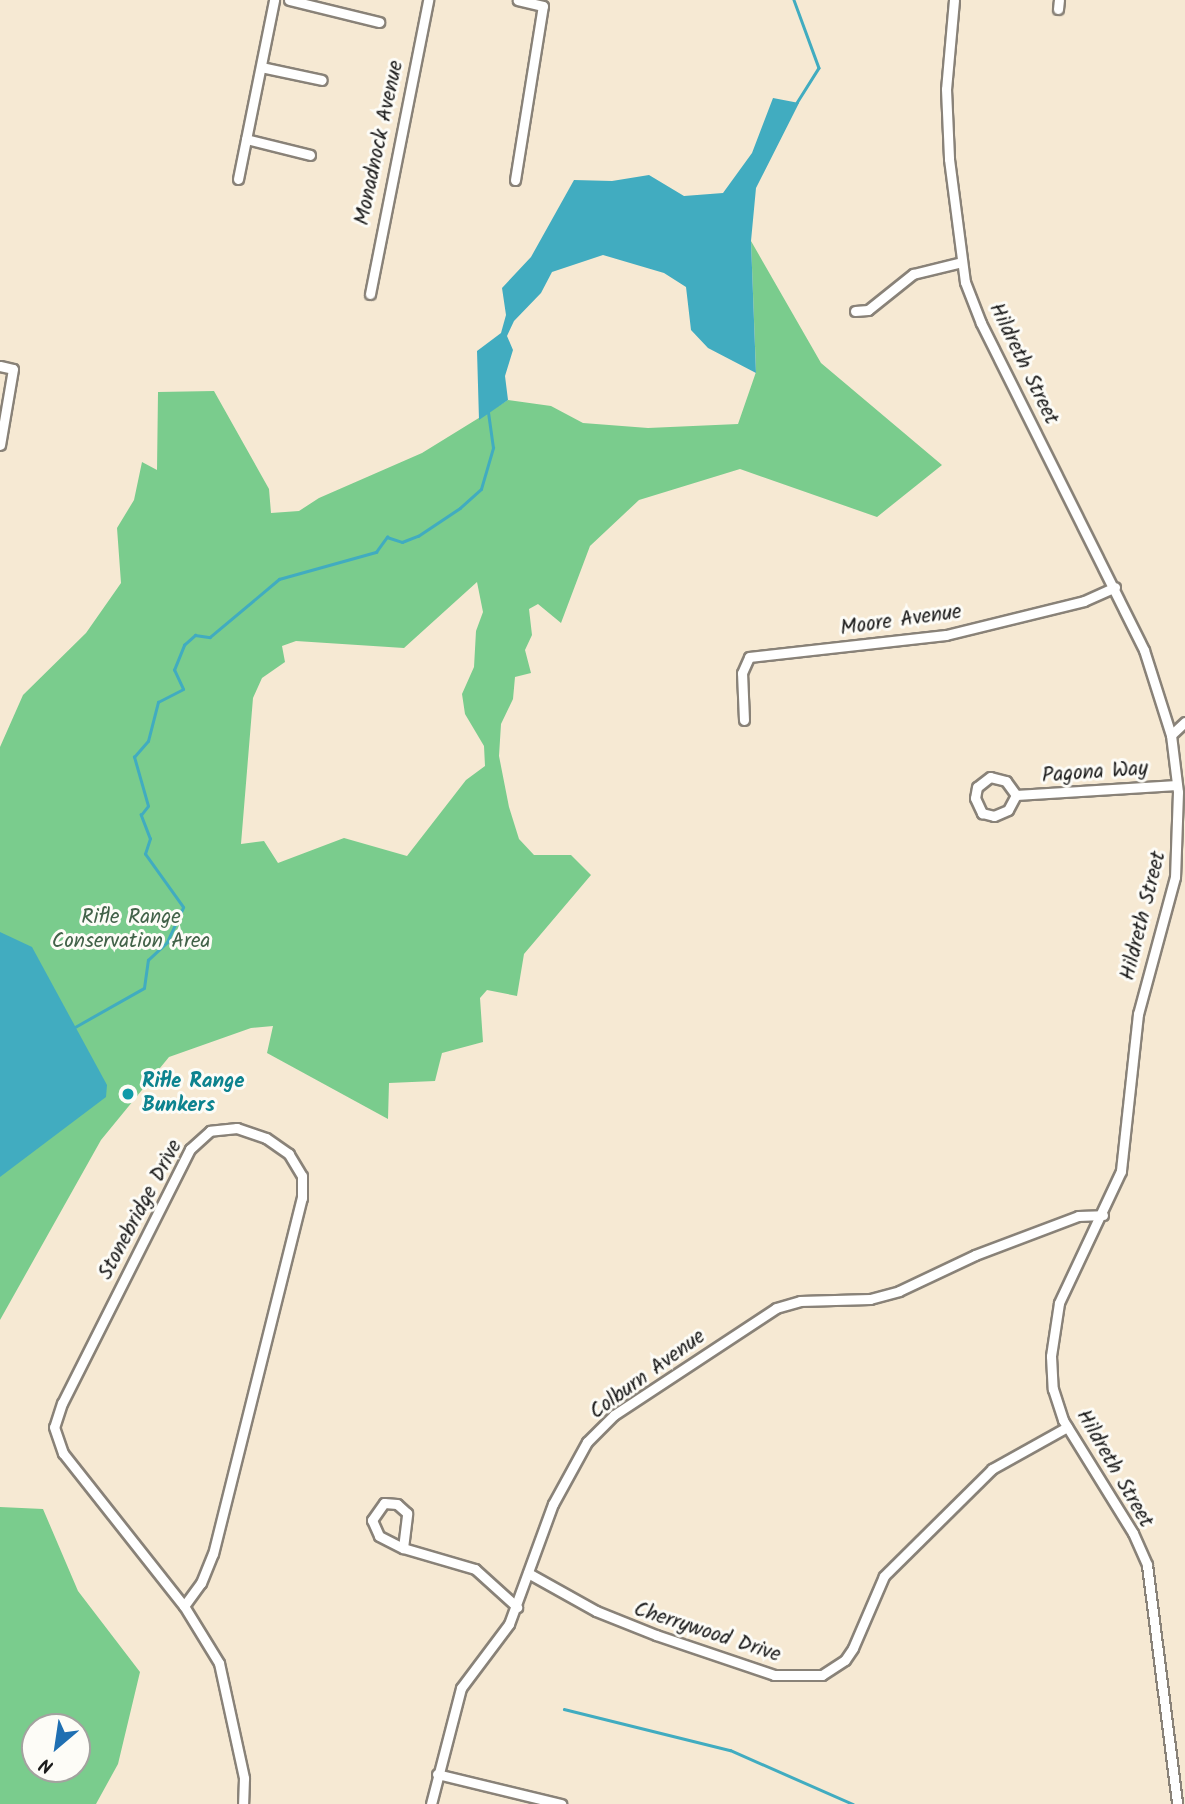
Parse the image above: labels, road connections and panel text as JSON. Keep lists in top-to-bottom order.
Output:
{
  "streets": {
    "street": [
      "Monadnock Avenue",
      "Hildreth Street",
      "Moore Avenue",
      "Pagona Way",
      "Stonebridge Drive",
      "Colburn Avenue",
      "Cherrywood Drive"
    ]
  },
  "crossings": [
    ["Hildreth Street", "Moore Avenue"],
    ["Hildreth Street", "Pagona Way"],
    ["Hildreth Street", "Colburn Avenue"],
    ["Hildreth Street", "Cherrywood Drive"],
    ["Colburn Avenue", "Cherrywood Drive"]
  ],
  "parks": ["Rifle Range Conservation Area"],
  "places": ["Rifle Range Bunkers"],
  "north": "bottom left"
}
